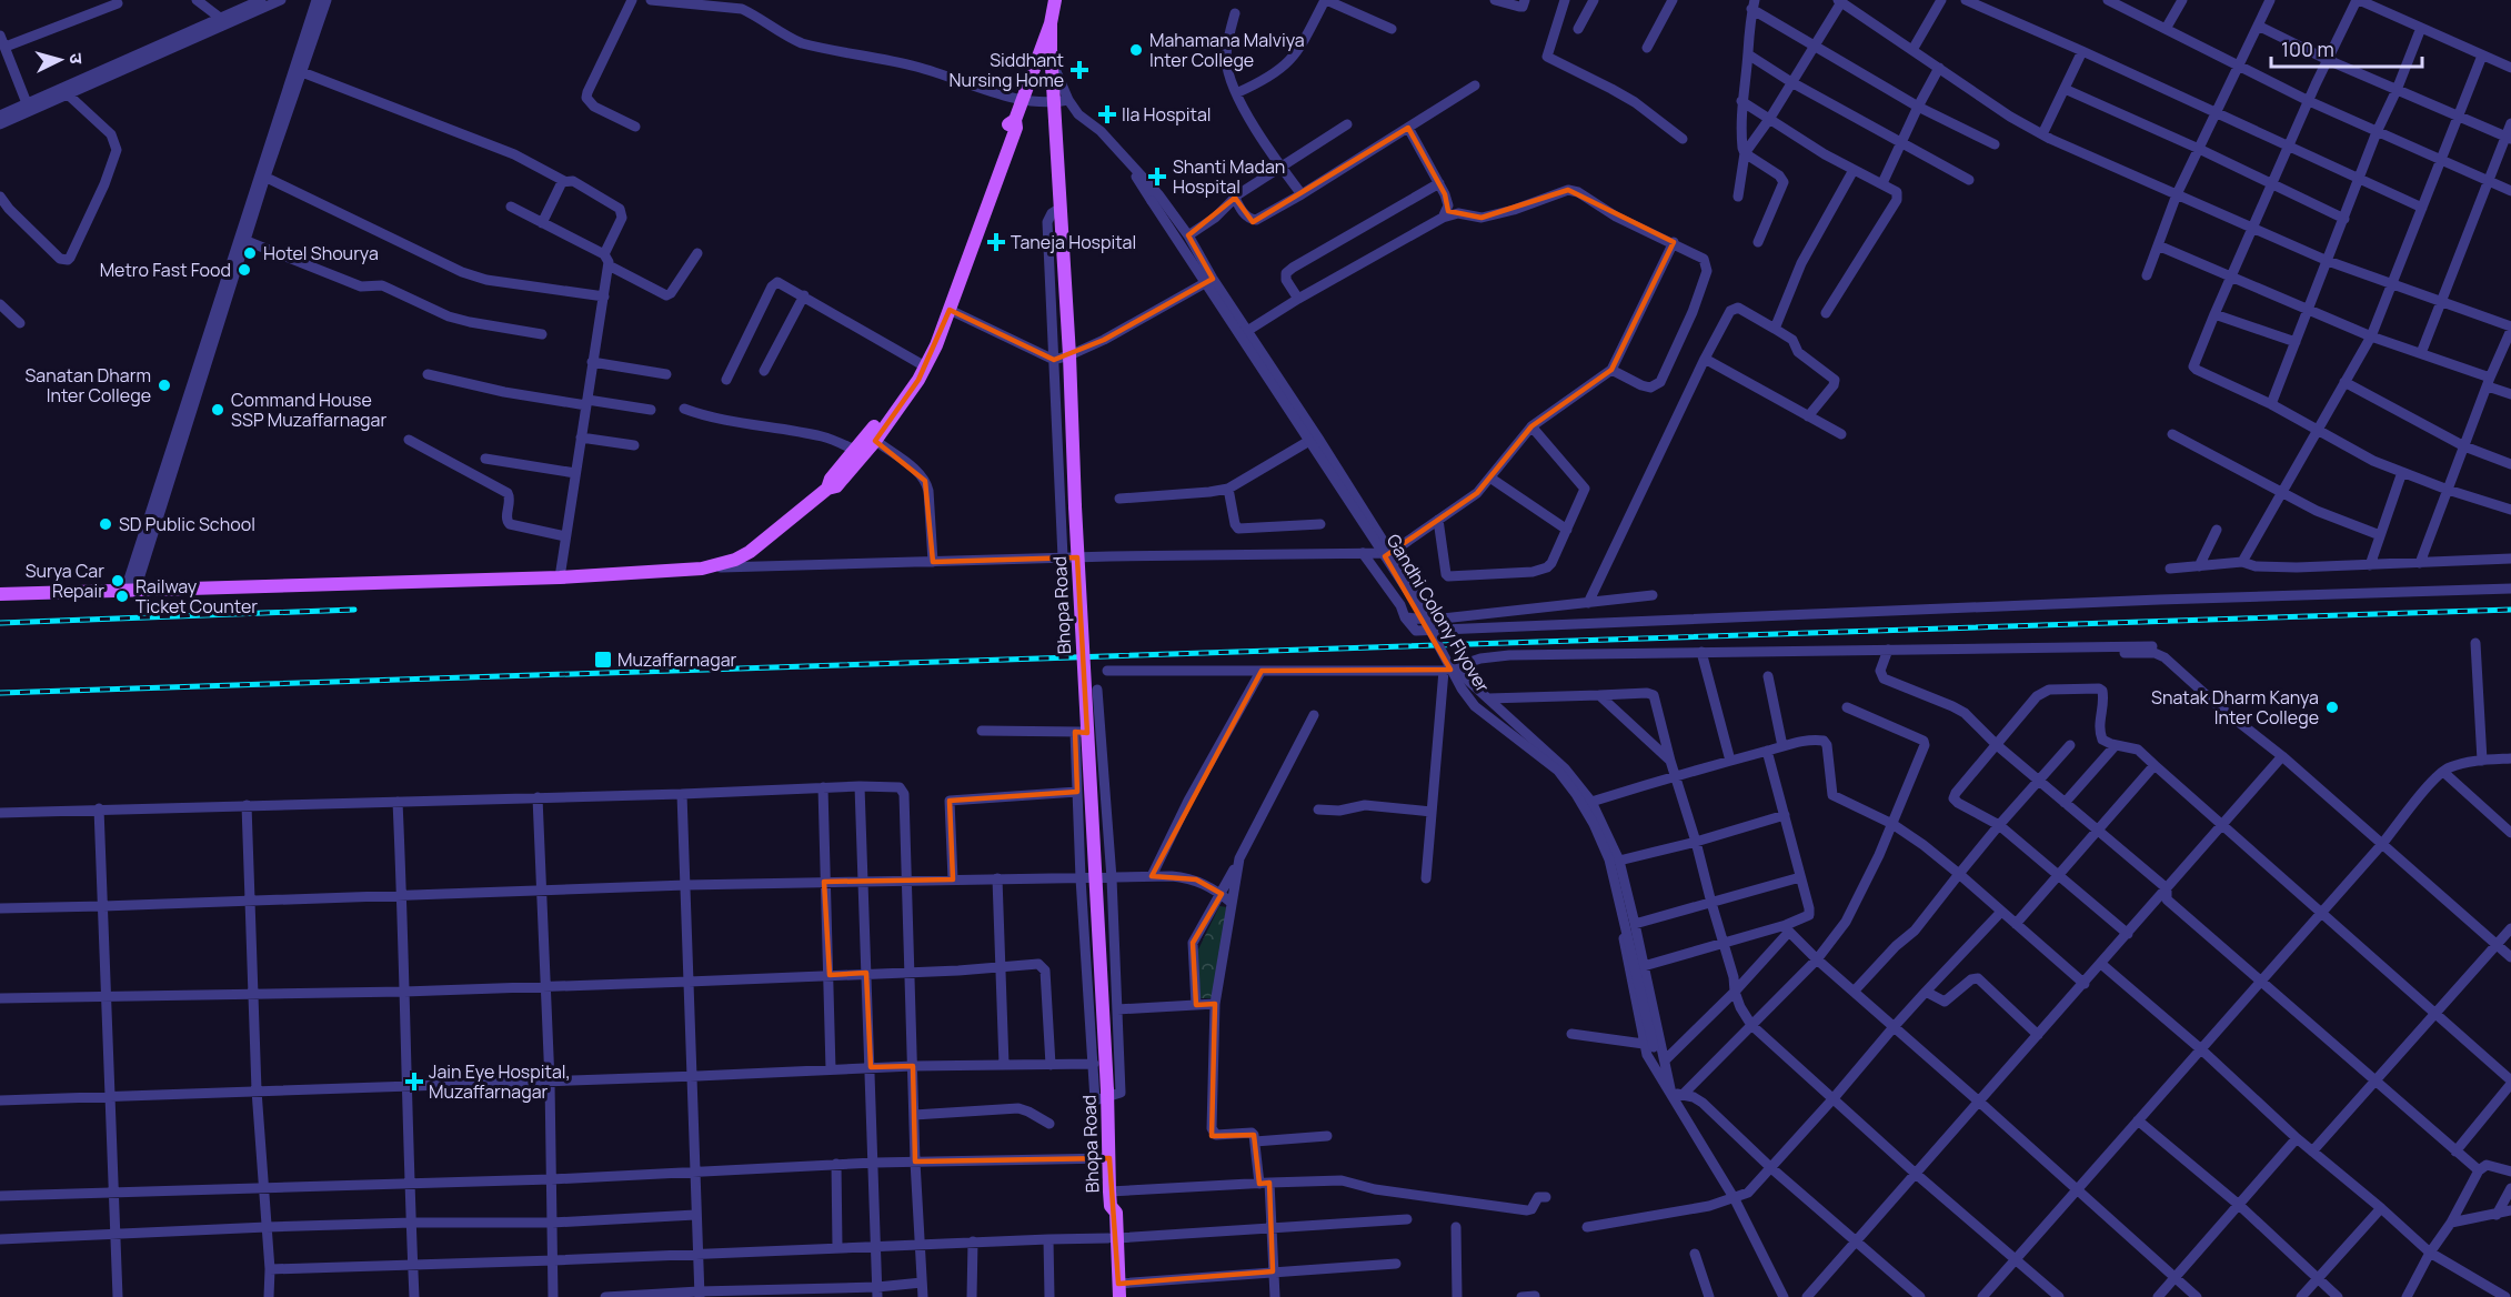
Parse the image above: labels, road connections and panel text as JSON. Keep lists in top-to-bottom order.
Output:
{
  "streets": {
    "main road": ["Bhopa Road"],
    "street": ["Gandhi Colony Flyover"]
  },
  "places": {
    "other": [
      "Mahamana Malviya Inter College",
      "Hotel Shourya",
      "Metro Fast Food",
      "Sanatan Dharm Inter College",
      "Command House SSP Muzaffarnagar",
      "SD Public School",
      "Surya Car Repair",
      "Railway Ticket Counter",
      "Snatak Dharm Kanya Inter College"
    ],
    "health": [
      "Siddhant Nursing Home",
      "Ila Hospital",
      "Shanti Madan Hospital",
      "Taneja Hospital",
      "Jain Eye Hospital, Muzaffarnagar"
    ],
    "transit": ["Muzaffarnagar"]
  },
  "scale_bar": "100 m",
  "north": "right"
}
